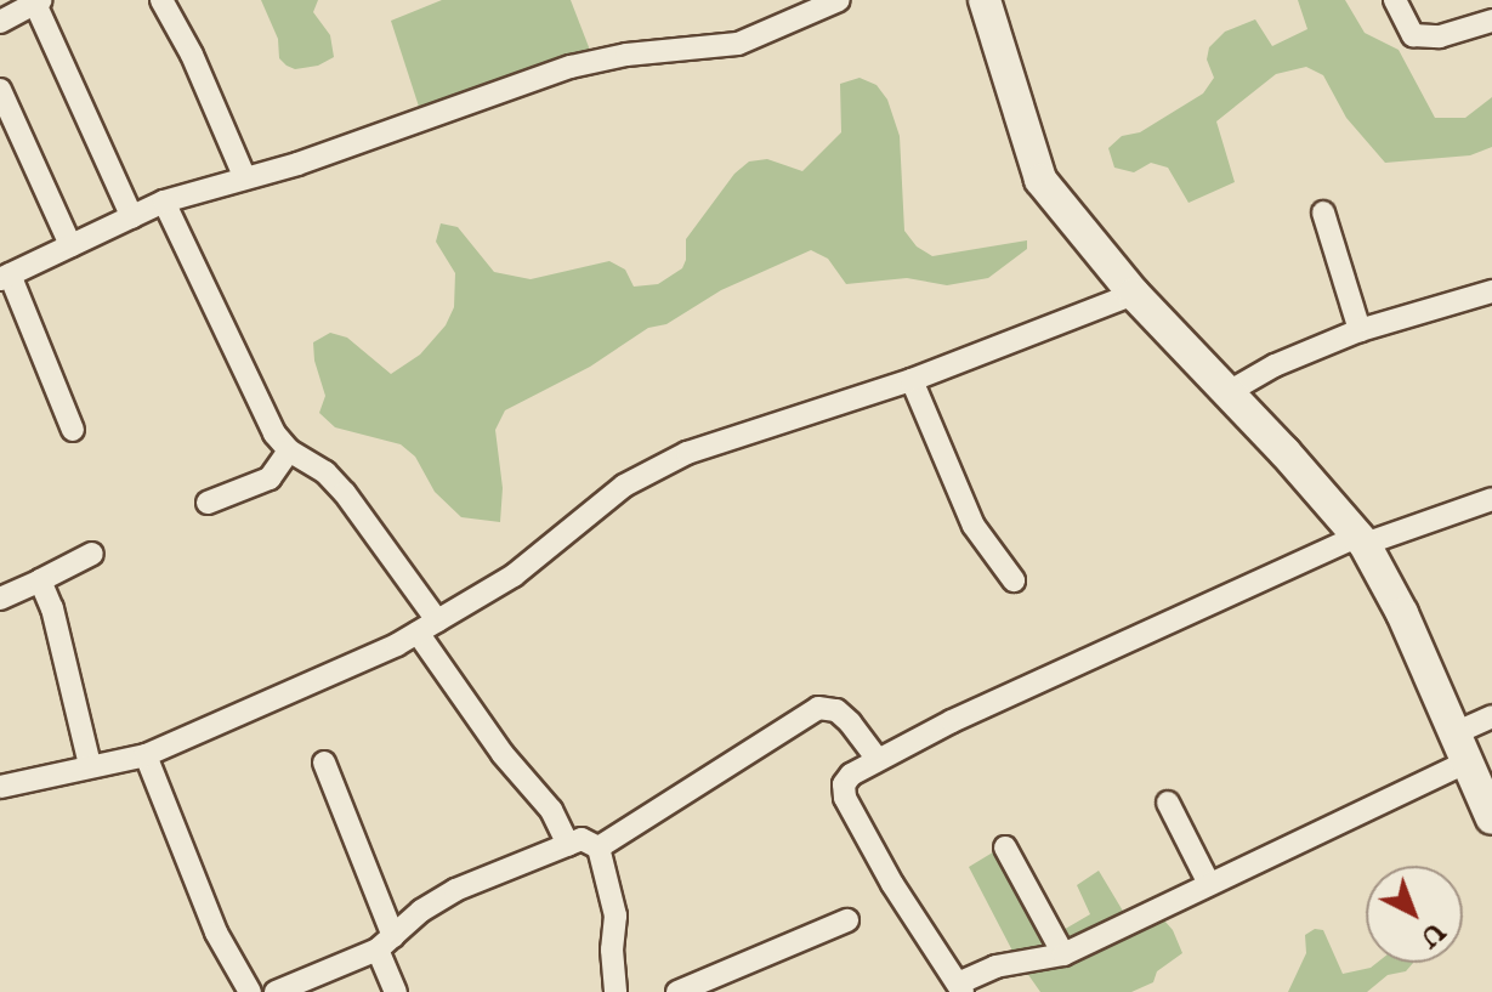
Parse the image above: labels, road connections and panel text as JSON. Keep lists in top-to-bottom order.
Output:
{
  "north": "bottom right"
}
